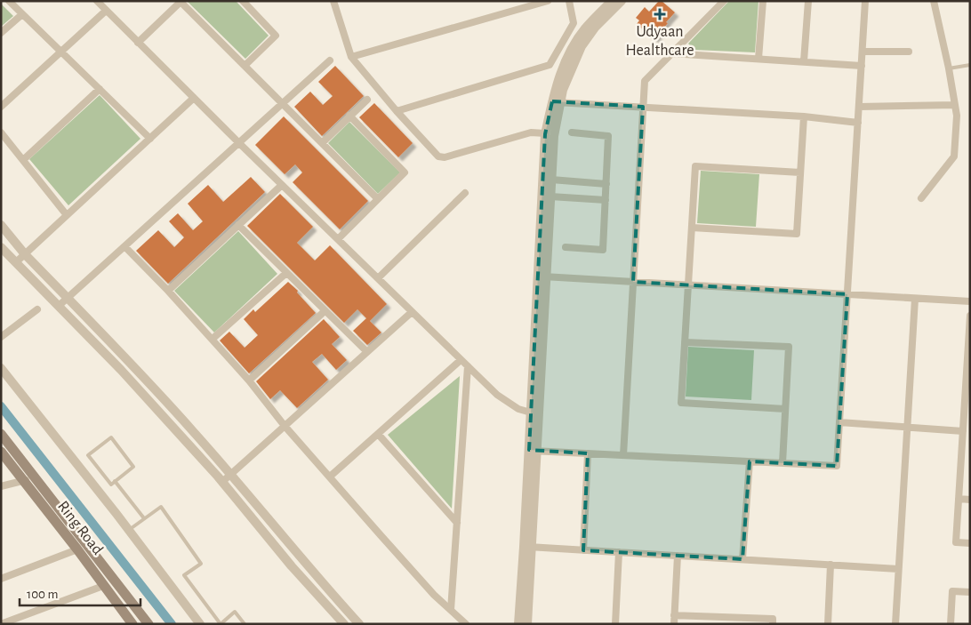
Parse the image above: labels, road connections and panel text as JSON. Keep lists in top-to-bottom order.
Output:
{
  "streets": {
    "main road": ["Ring Road"]
  },
  "places": {
    "health": ["Udyaan Healthcare"]
  },
  "scale_bar": "100 m"
}
